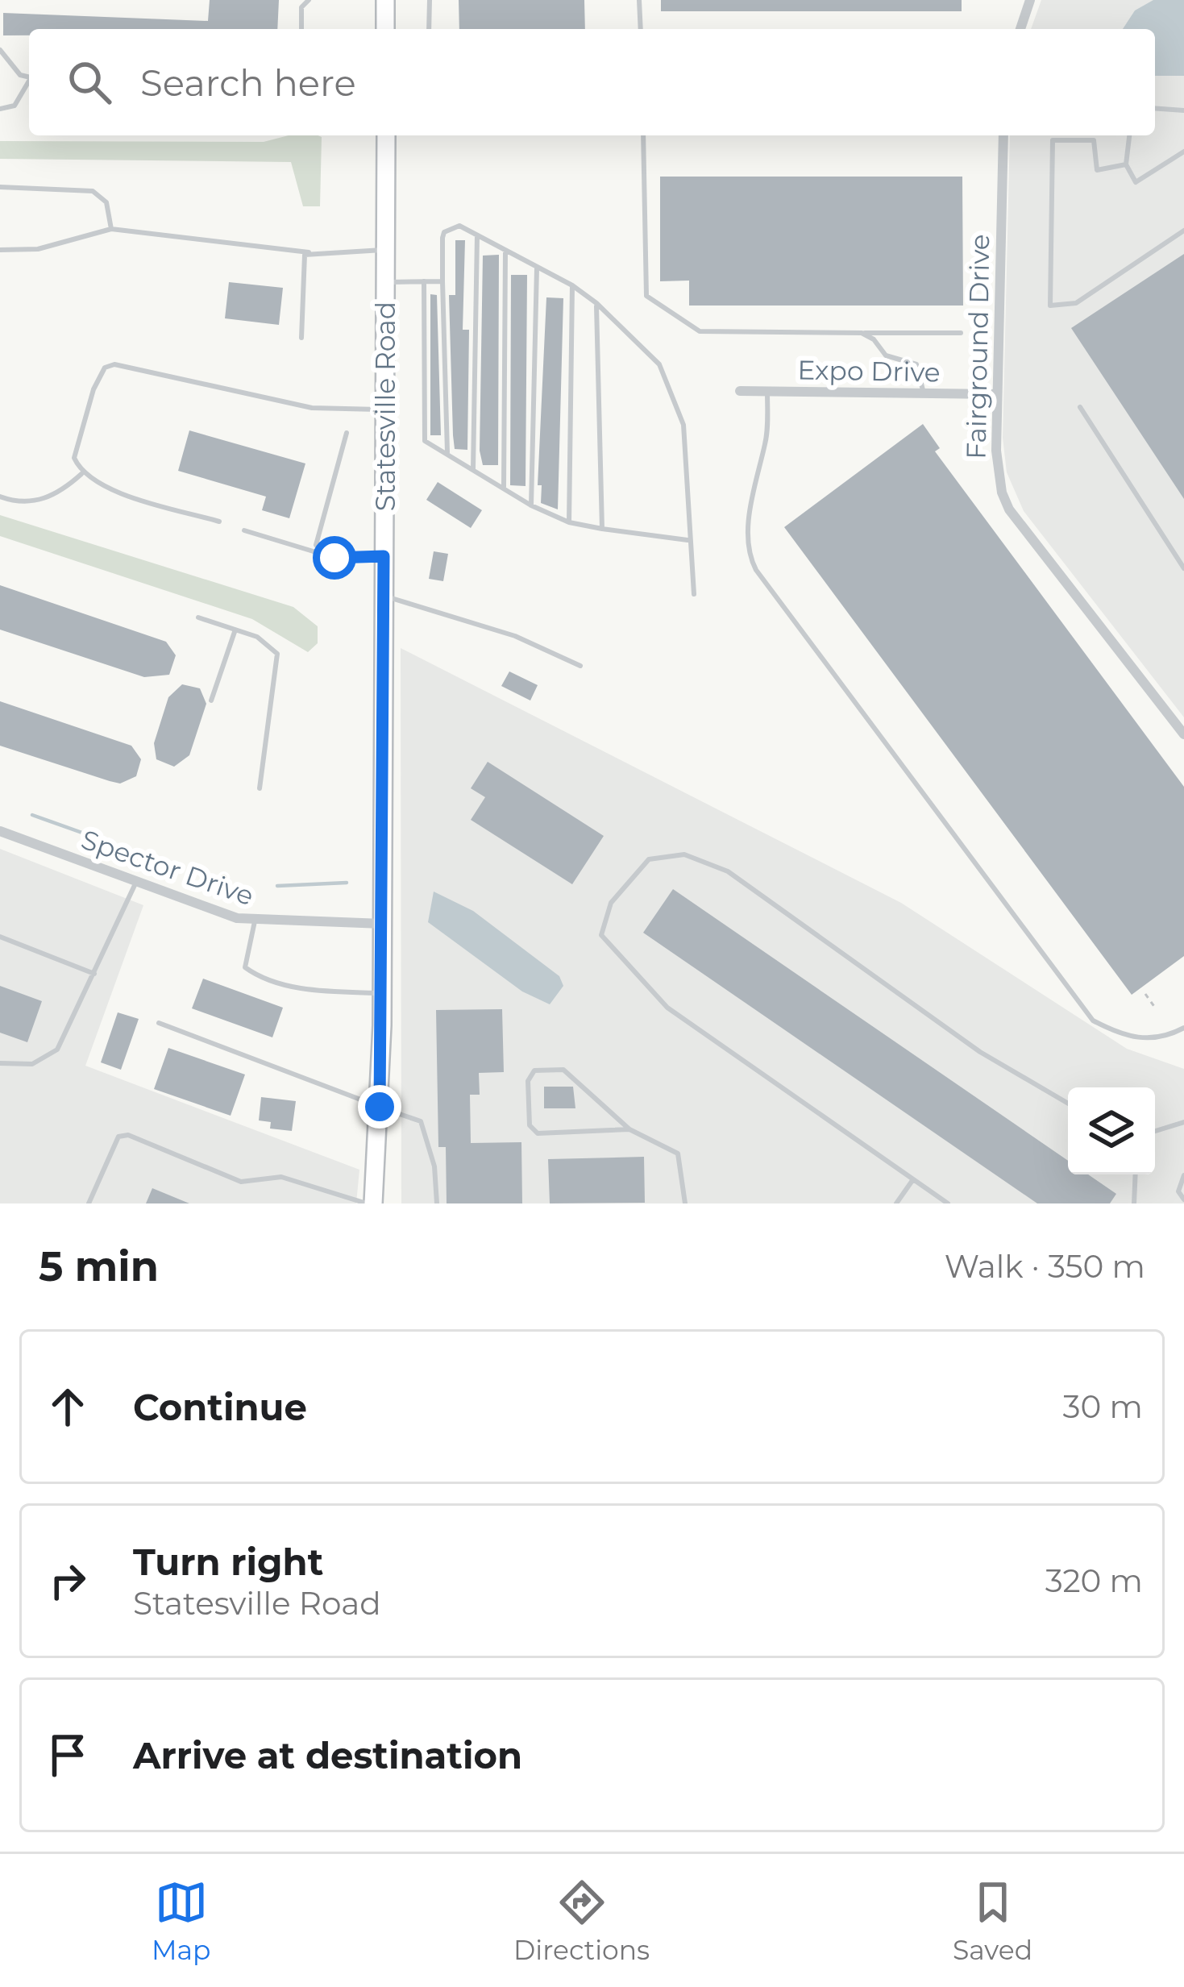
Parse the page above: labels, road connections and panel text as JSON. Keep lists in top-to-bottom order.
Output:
{
  "streets": {
    "main road": ["Statesville Road"],
    "street": ["Fairground Drive", "Expo Drive", "Spector Drive"]
  },
  "crossings": [
    ["Fairground Drive", "Expo Drive"],
    ["Statesville Road", "Spector Drive"]
  ],
  "page": {
    "search": "Search here",
    "heading": ["5 min", "Walk · 350 m"],
    "list": [
      ["Continue", "30 m"],
      ["Turn right", "Statesville Road", "320 m"],
      "Arrive at destination"
    ],
    "nav": ["Map", "Directions", "Saved"]
  }
}
